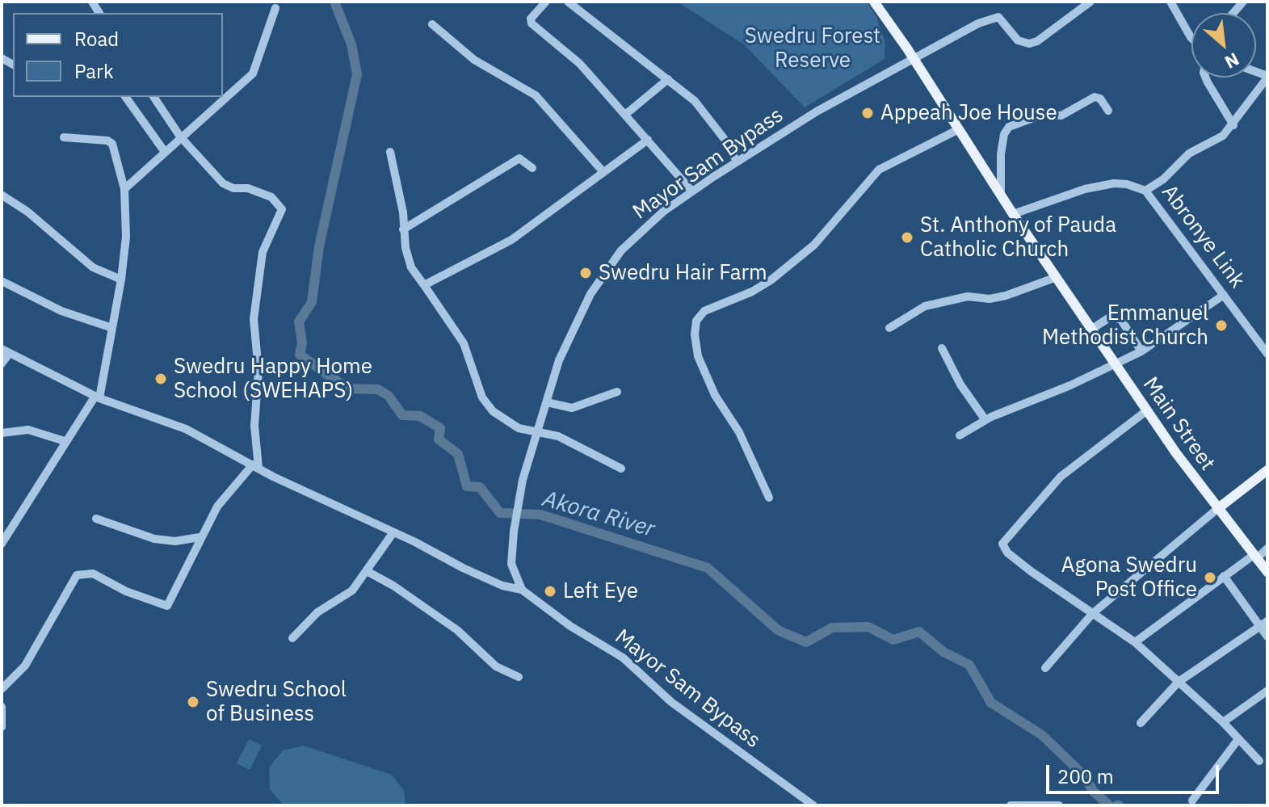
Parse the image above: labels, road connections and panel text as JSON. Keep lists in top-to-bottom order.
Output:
{
  "streets": {
    "main road": ["Main Street"],
    "street": ["Mayor Sam Bypass", "Abronye Link"]
  },
  "crossings": [
    ["Mayor Sam Bypass", "Main Street"],
    ["Abronye Link", "Main Street"]
  ],
  "water": ["Akora River"],
  "parks": ["Swedru Forest Reserve"],
  "places": [
    "Appeah Joe House",
    "St. Anthony of Pauda Catholic Church",
    "Swedru Hair Farm",
    "Emmanuel Methodist Church",
    "Swedru Happy Home School (SWEHAPS)",
    "Agona Swedru Post Office",
    "Left Eye",
    "Swedru School of Business"
  ],
  "legend": ["Road", "Park"],
  "scale_bar": "200 m",
  "north": "bottom right"
}
